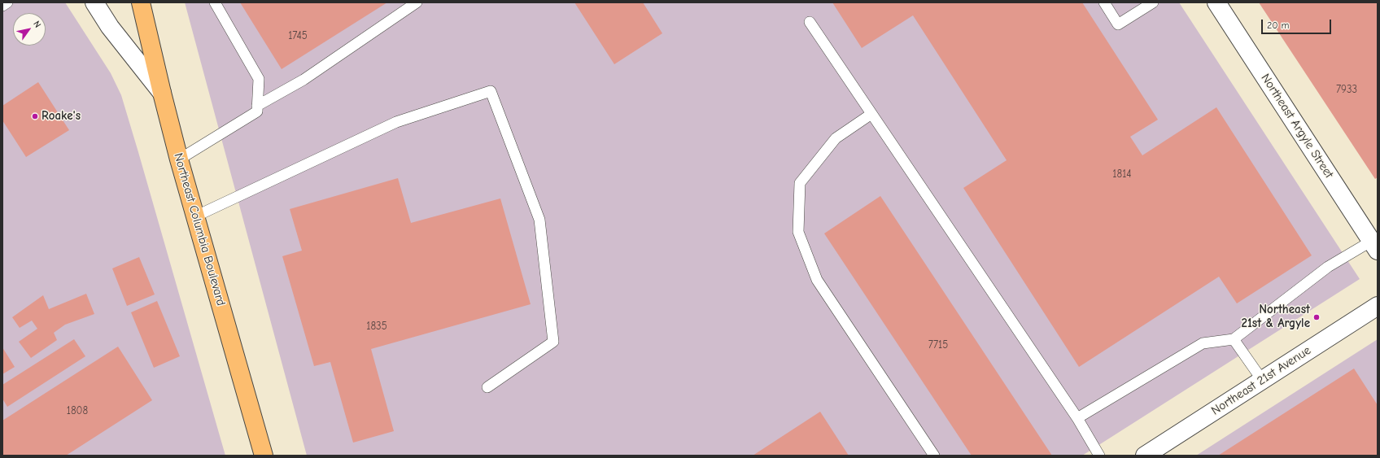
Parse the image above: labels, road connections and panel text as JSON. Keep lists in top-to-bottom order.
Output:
{
  "streets": {
    "main road": ["Northeast Columbia Boulevard"],
    "street": ["Northeast Argyle Street", "Northeast 21st Avenue"]
  },
  "places": ["Roake's", "Northeast 21st & Argyle"],
  "house_numbers": [
    "1745",
    "7933",
    "1814",
    "1835",
    "7715",
    "1808"
  ],
  "scale_bar": "20 m",
  "north": "top right"
}
